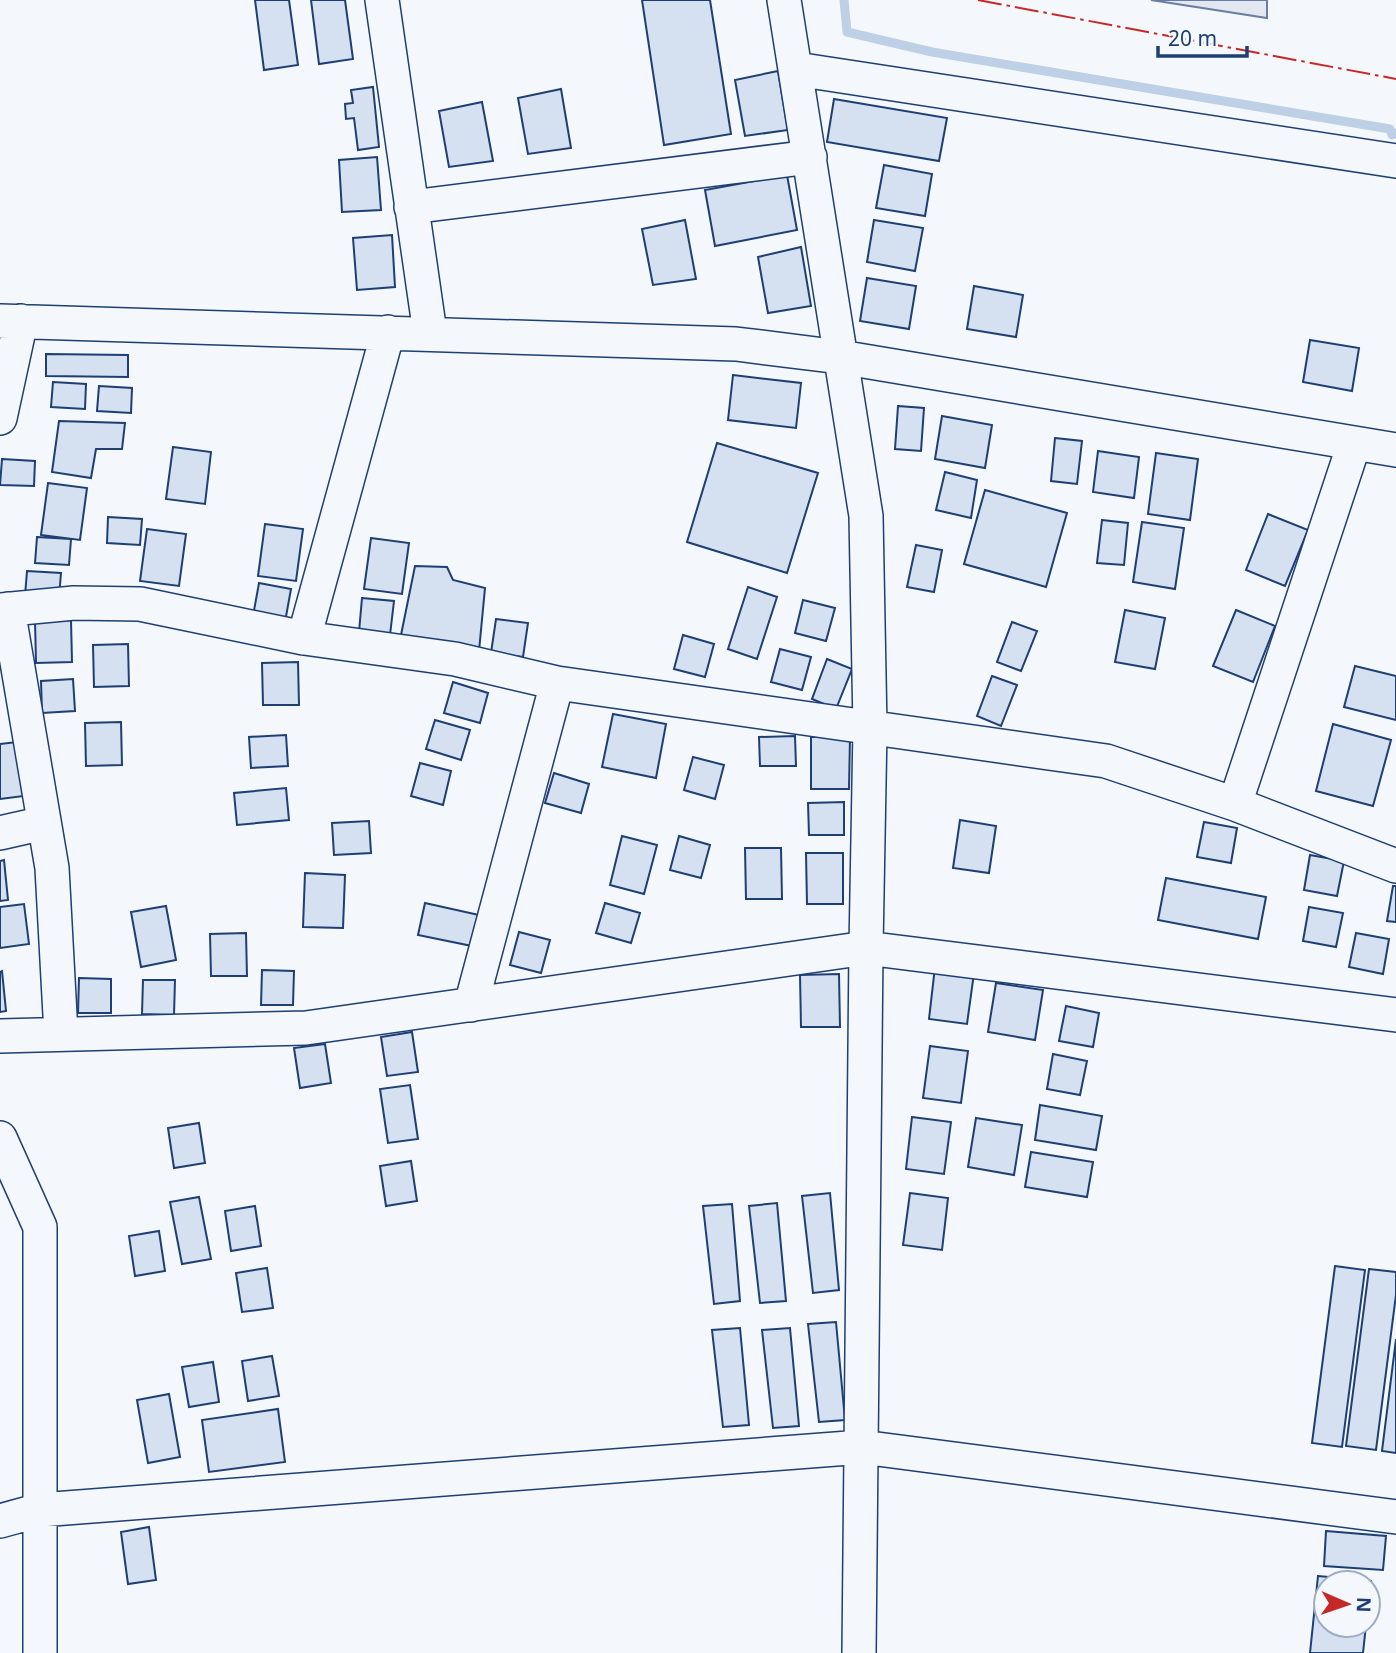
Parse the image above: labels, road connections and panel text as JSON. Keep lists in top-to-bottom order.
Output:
{
  "scale_bar": "20 m",
  "north": "right"
}
